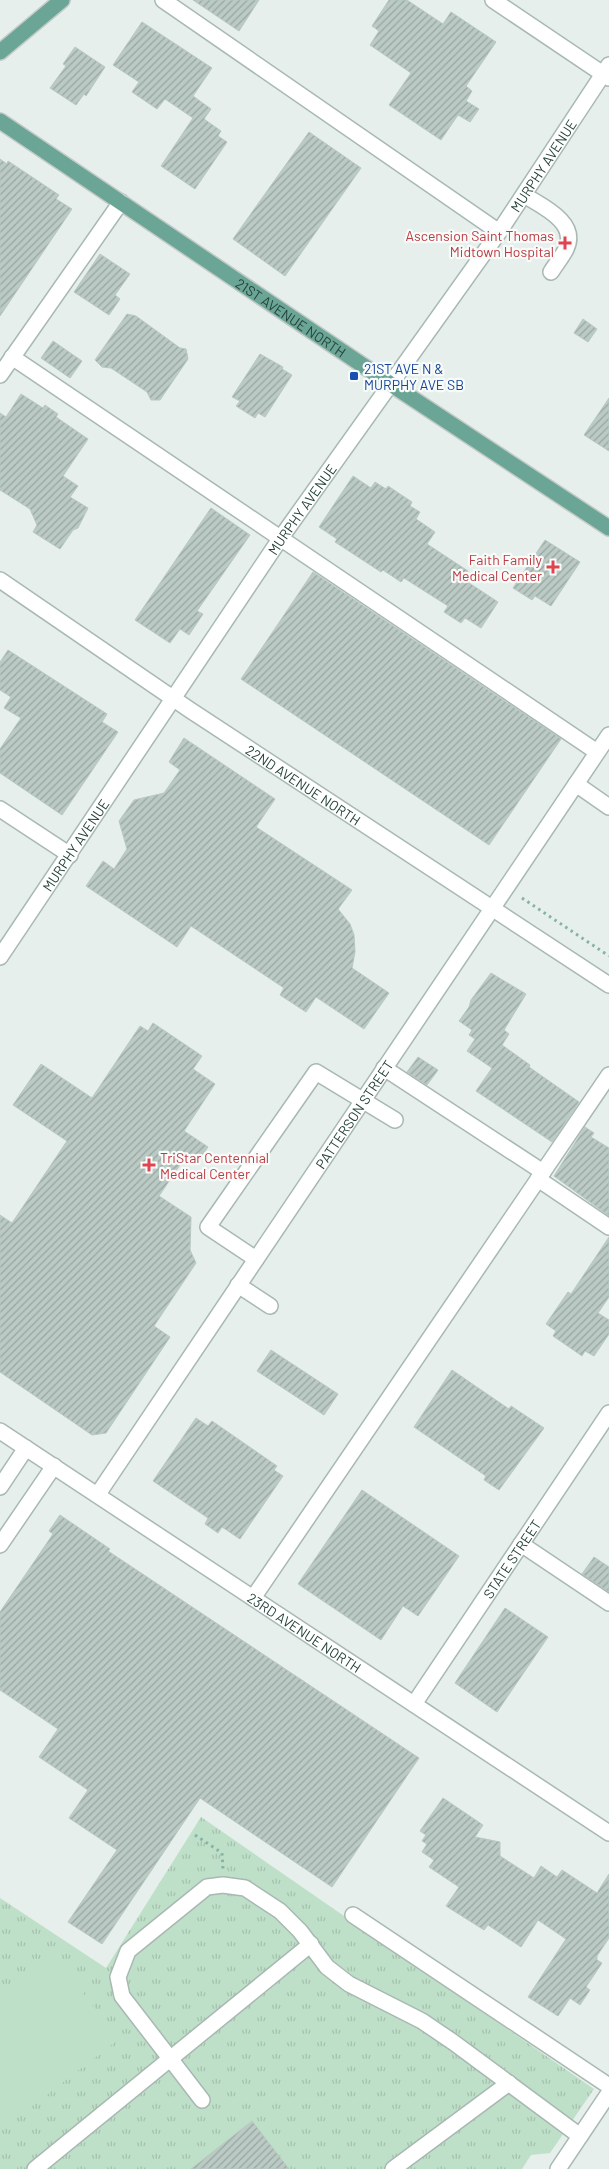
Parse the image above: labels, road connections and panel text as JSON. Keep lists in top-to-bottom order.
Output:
{
  "streets": {
    "main road": ["21ST AVENUE NORTH"],
    "street": [
      "MURPHY AVENUE",
      "22ND AVENUE NORTH",
      "PATTERSON STREET",
      "STATE STREET",
      "23RD AVENUE NORTH"
    ]
  },
  "crossings": [
    ["MURPHY AVENUE", "21ST AVENUE NORTH"],
    ["MURPHY AVENUE", "22ND AVENUE NORTH"],
    ["22ND AVENUE NORTH", "PATTERSON STREET"],
    ["PATTERSON STREET", "23RD AVENUE NORTH"],
    ["STATE STREET", "23RD AVENUE NORTH"]
  ],
  "places": {
    "health": ["Ascension Saint Thomas Midtown Hospital", "Faith Family Medical Center", "TriStar Centennial Medical Center"],
    "transit": ["21ST AVE N & MURPHY AVE SB"]
  }
}
